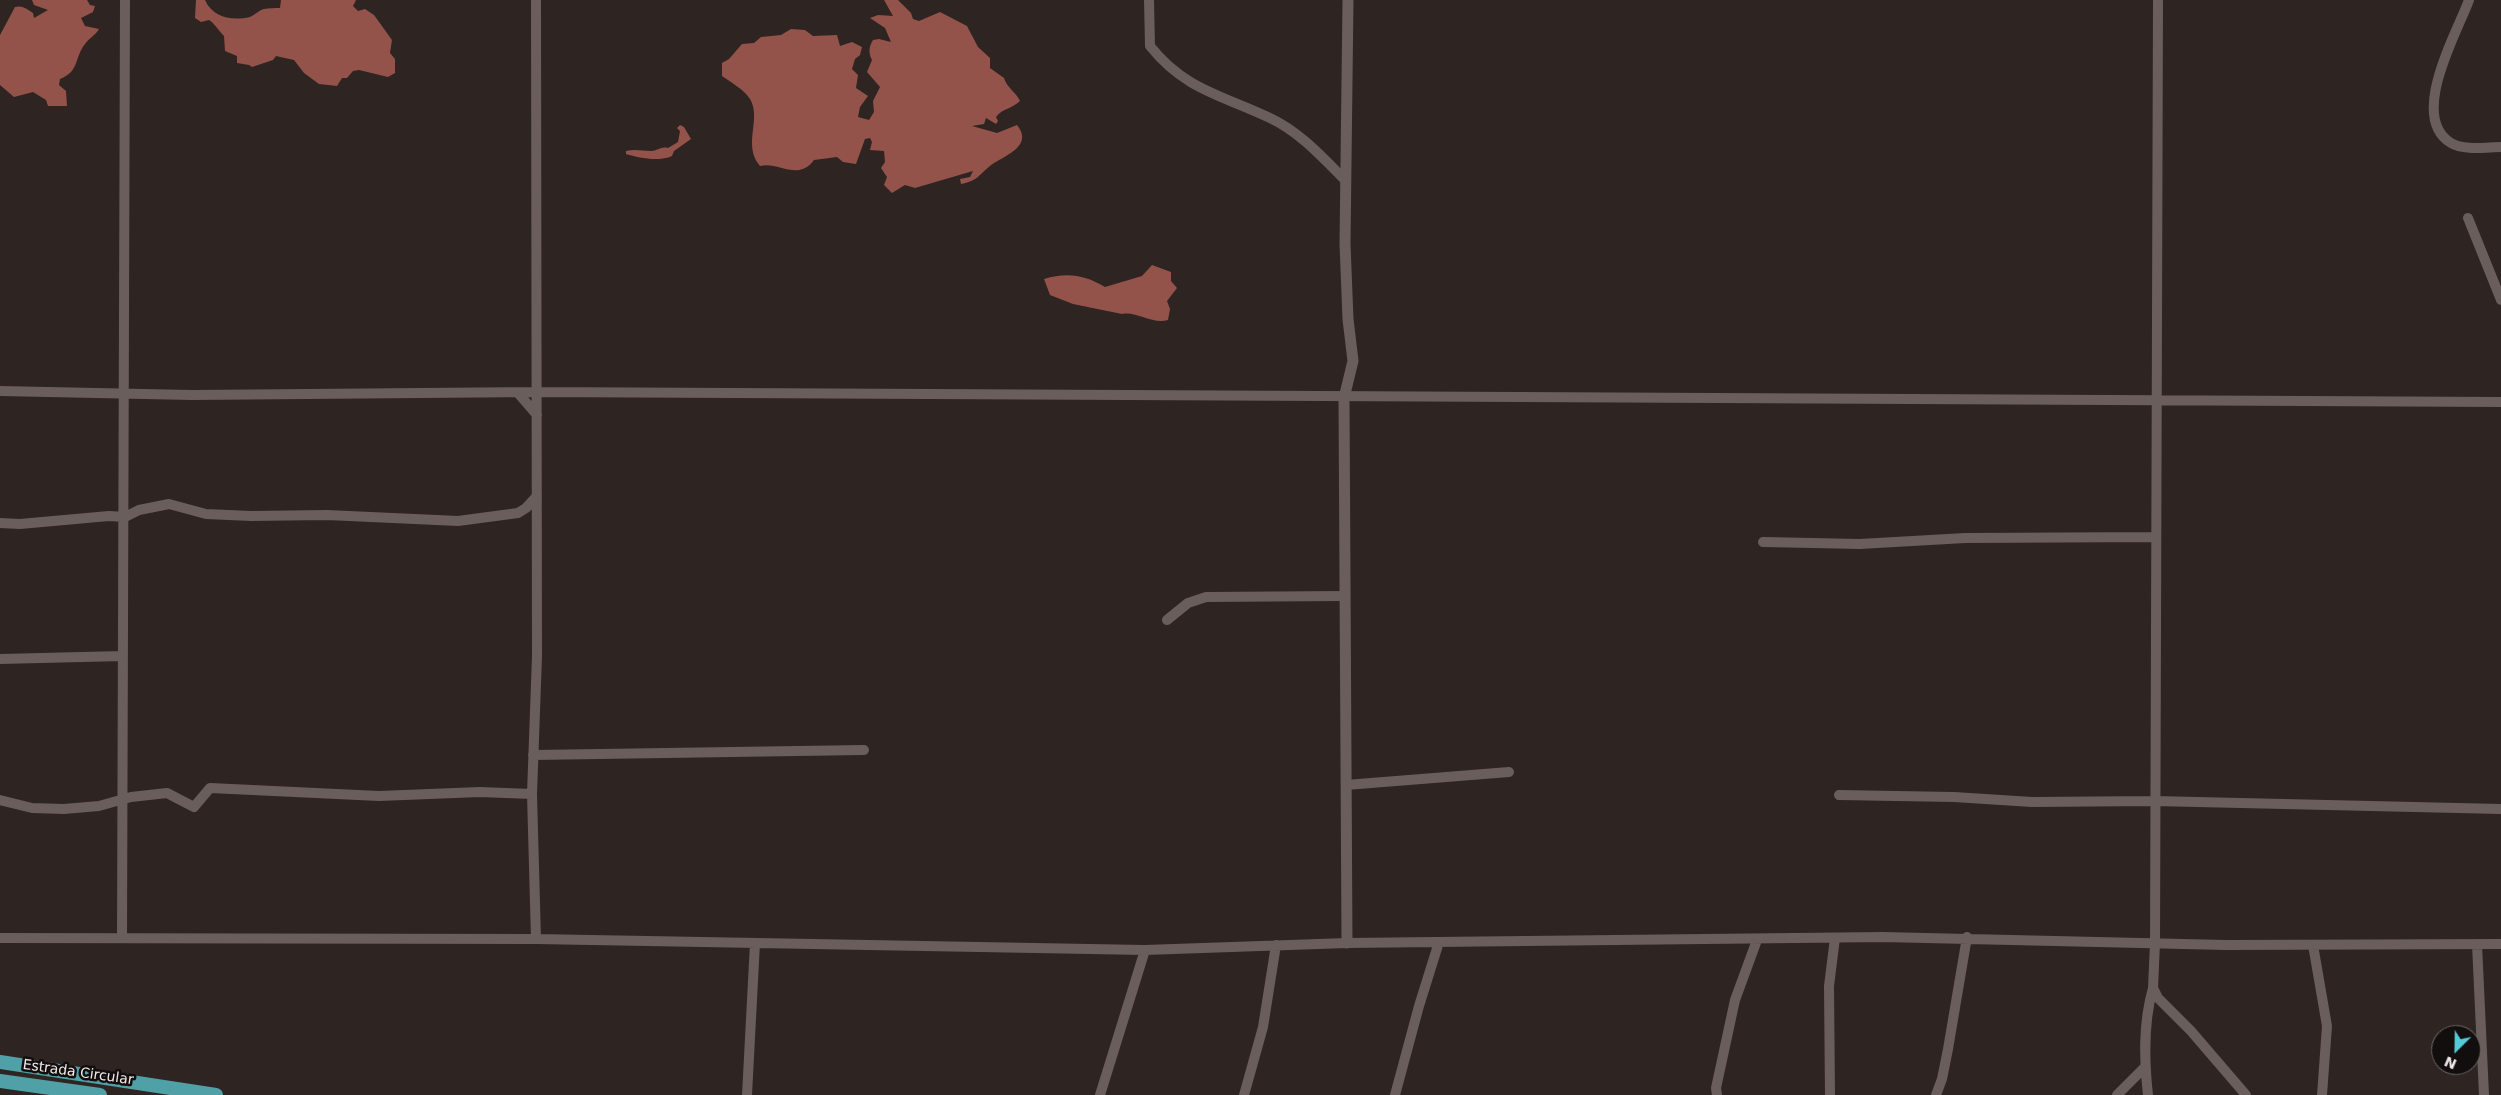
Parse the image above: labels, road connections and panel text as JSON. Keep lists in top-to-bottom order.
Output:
{
  "streets": {
    "main road": ["Estrada Circular"]
  },
  "north": "bottom left"
}
